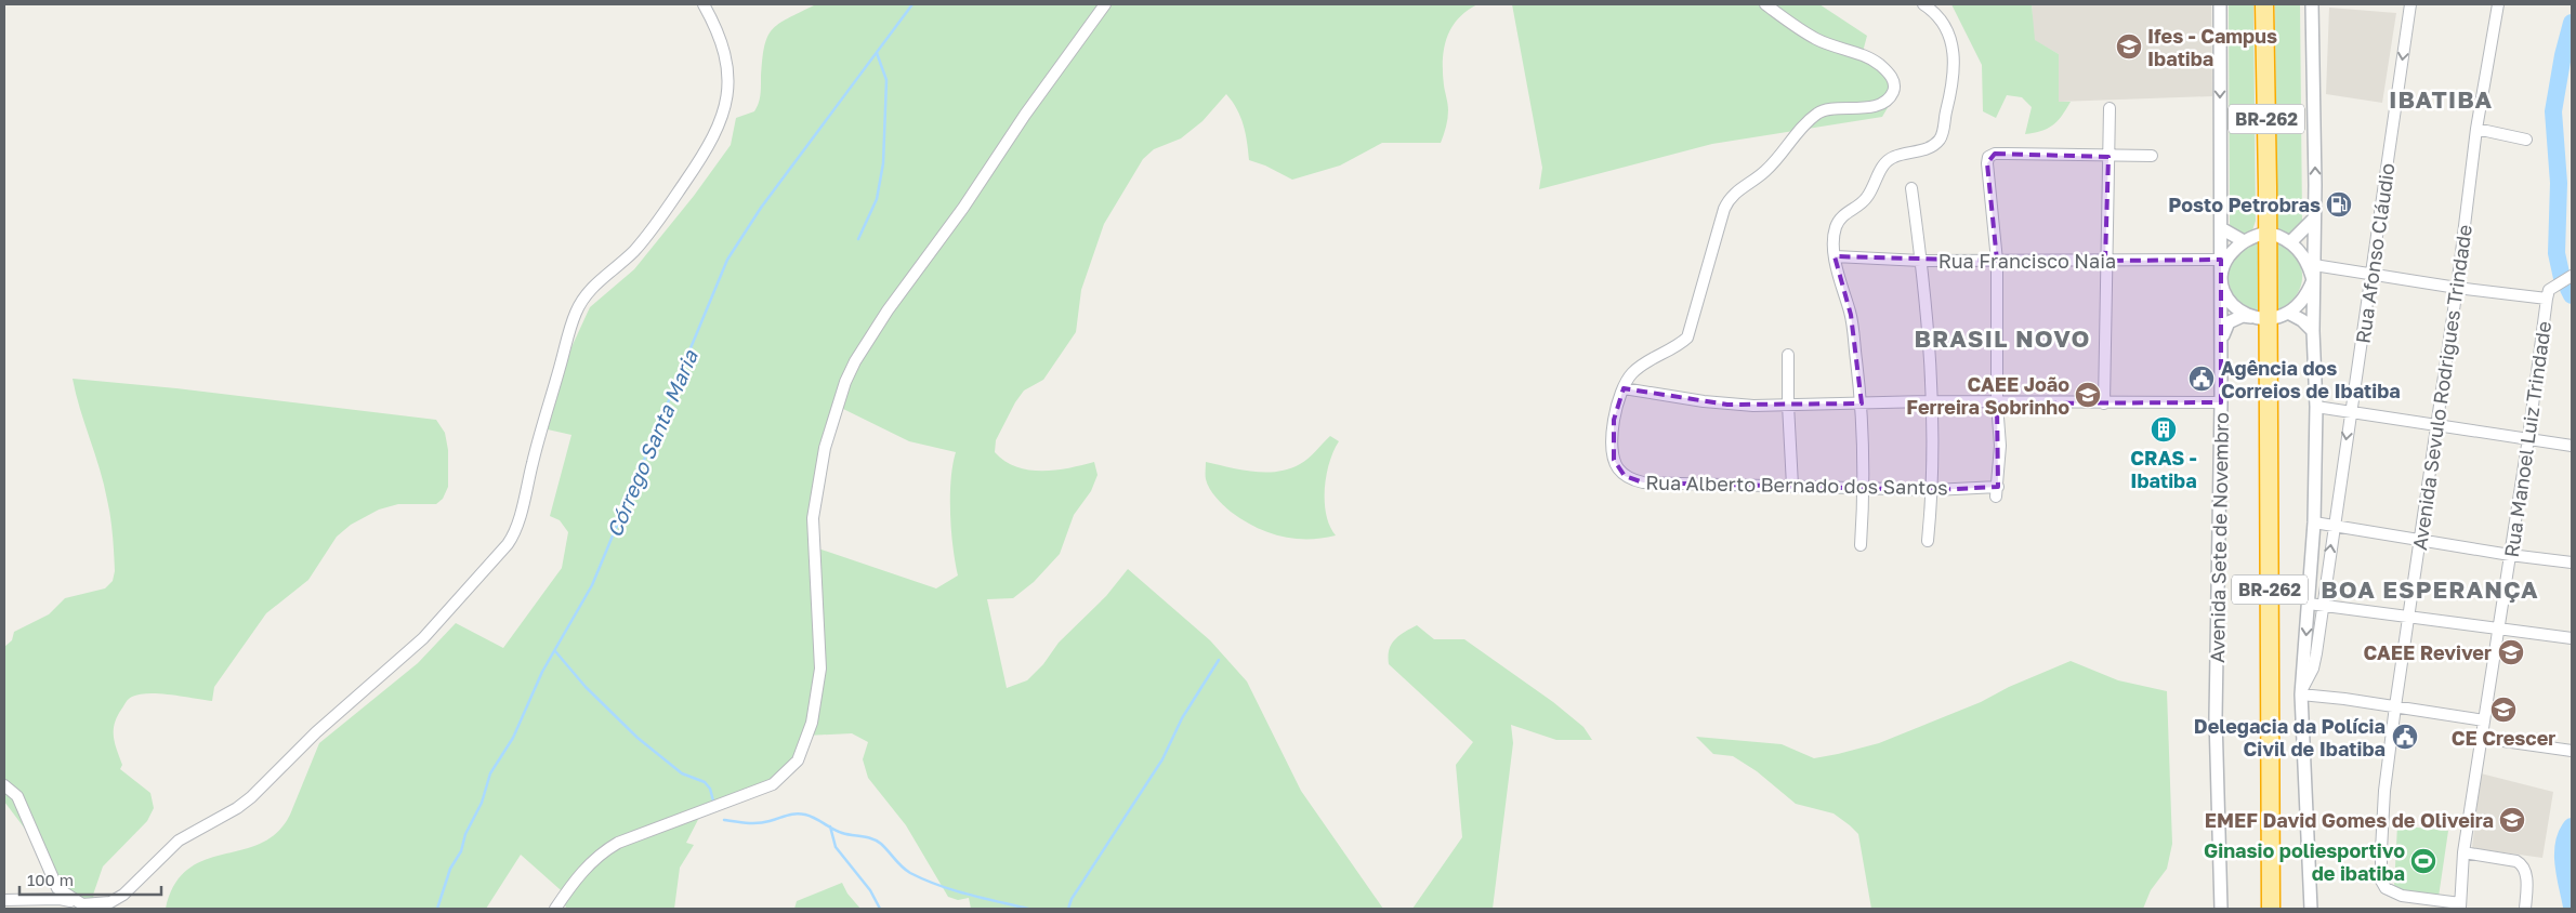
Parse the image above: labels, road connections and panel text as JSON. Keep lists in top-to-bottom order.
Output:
{
  "streets": {
    "highway": ["BR-262"],
    "street": [
      "Rua Afonso Cláudio",
      "Rua Francisco Naia",
      "Avenida Sevulo Rodrigues Trindade",
      "Rua Manoel Luiz Trindade",
      "Rua Alberto Bernado dos Santos",
      "Avenida Sete de Novembro"
    ]
  },
  "crossings": [
    ["Rua Francisco Naia", "Avenida Sete de Novembro"],
    ["Avenida Sevulo Rodrigues Trindade", "Rua Manoel Luiz Trindade"]
  ],
  "districts": ["IBATIBA", "BRASIL NOVO", "BOA ESPERANÇA"],
  "water": ["Córrego Santa Maria"],
  "places": {
    "school or university": [
      "Ifes - Campus Ibatiba",
      "CAEE João Ferreira Sobrinho",
      "CAEE Reviver",
      "CE Crescer",
      "EMEF David Gomes de Oliveira"
    ],
    "fuel station": ["Posto Petrobras"],
    "public building": ["Agência dos Correios de Ibatiba", "Delegacia da Polícia Civil de Ibatiba"],
    "building": ["CRAS - Ibatiba"],
    "sports": ["Ginasio poliesportivo de ibatiba"]
  },
  "scale_bar": "100 m"
}
